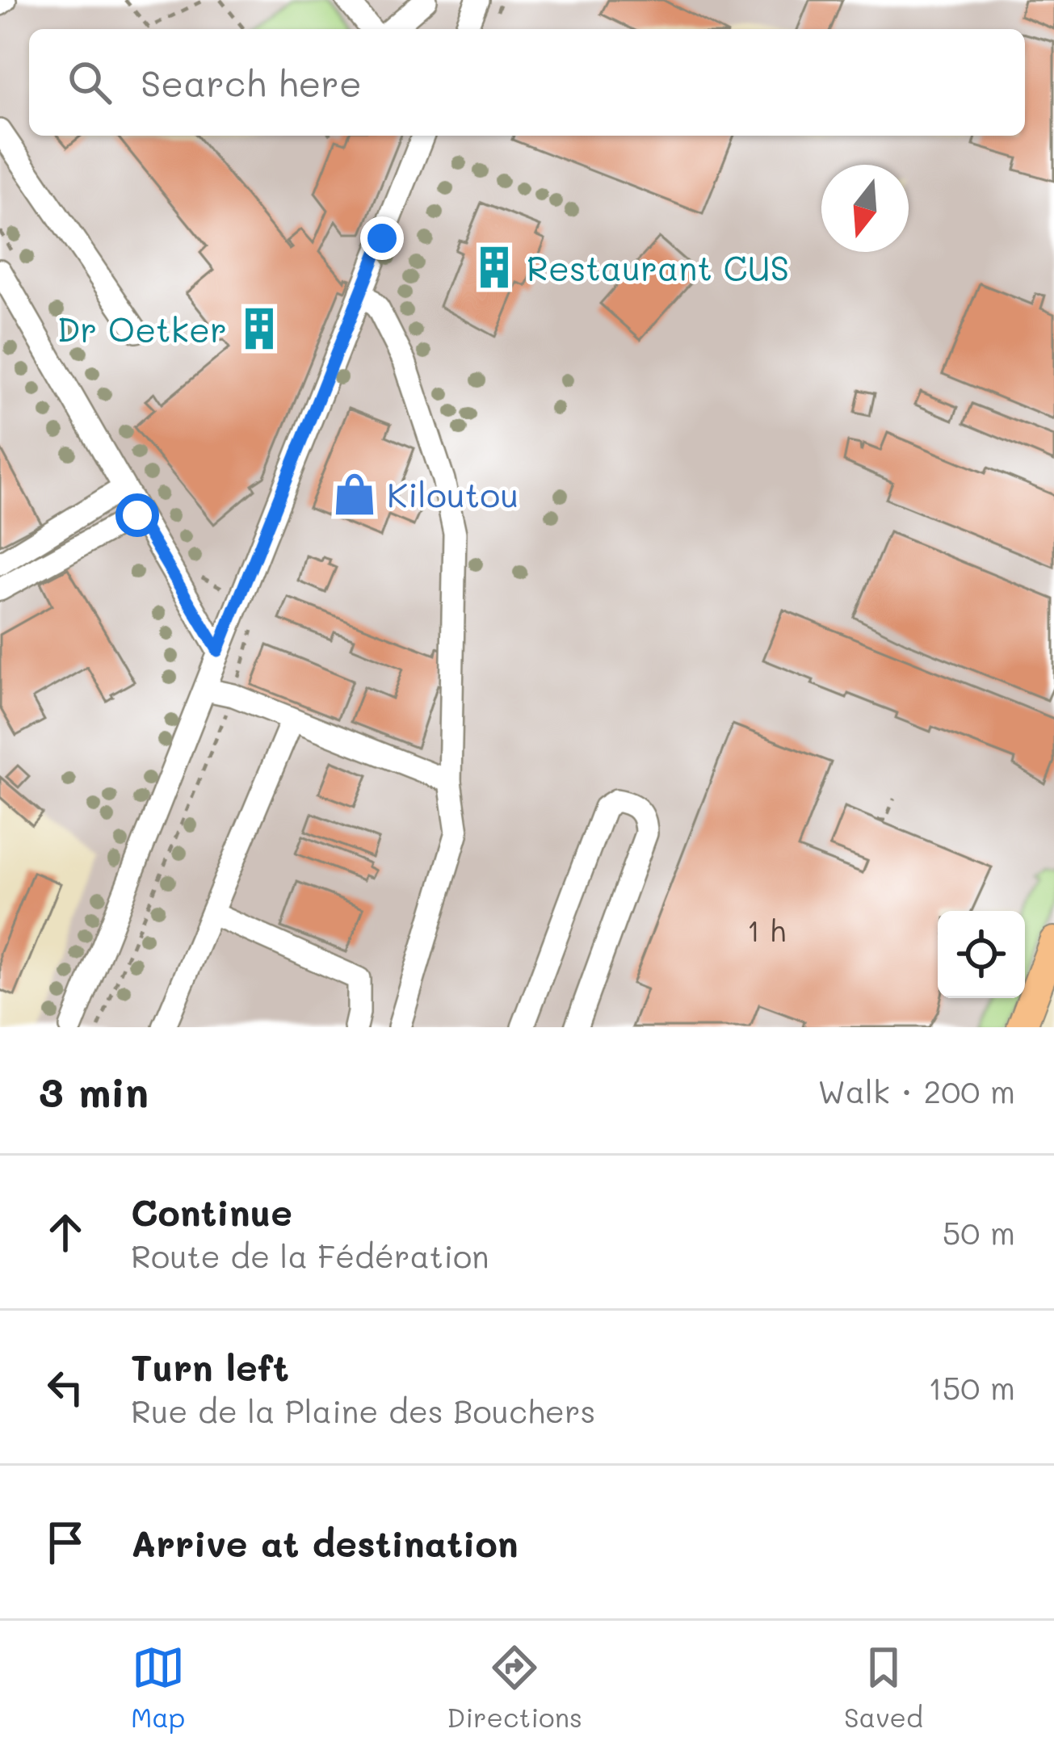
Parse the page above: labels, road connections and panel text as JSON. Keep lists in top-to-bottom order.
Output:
{
  "places": {
    "building": ["Restaurant CUS", "Dr Oetker"],
    "shop": ["Kiloutou"]
  },
  "house_numbers": ["1 h"],
  "north": "bottom",
  "page": {
    "search": "Search here",
    "heading": ["3 min", "Walk · 200 m"],
    "list": [
      ["Continue", "Route de la Fédération", "50 m"],
      ["Turn left", "Rue de la Plaine des Bouchers", "150 m"],
      "Arrive at destination"
    ],
    "nav": ["Map", "Directions", "Saved"]
  }
}
